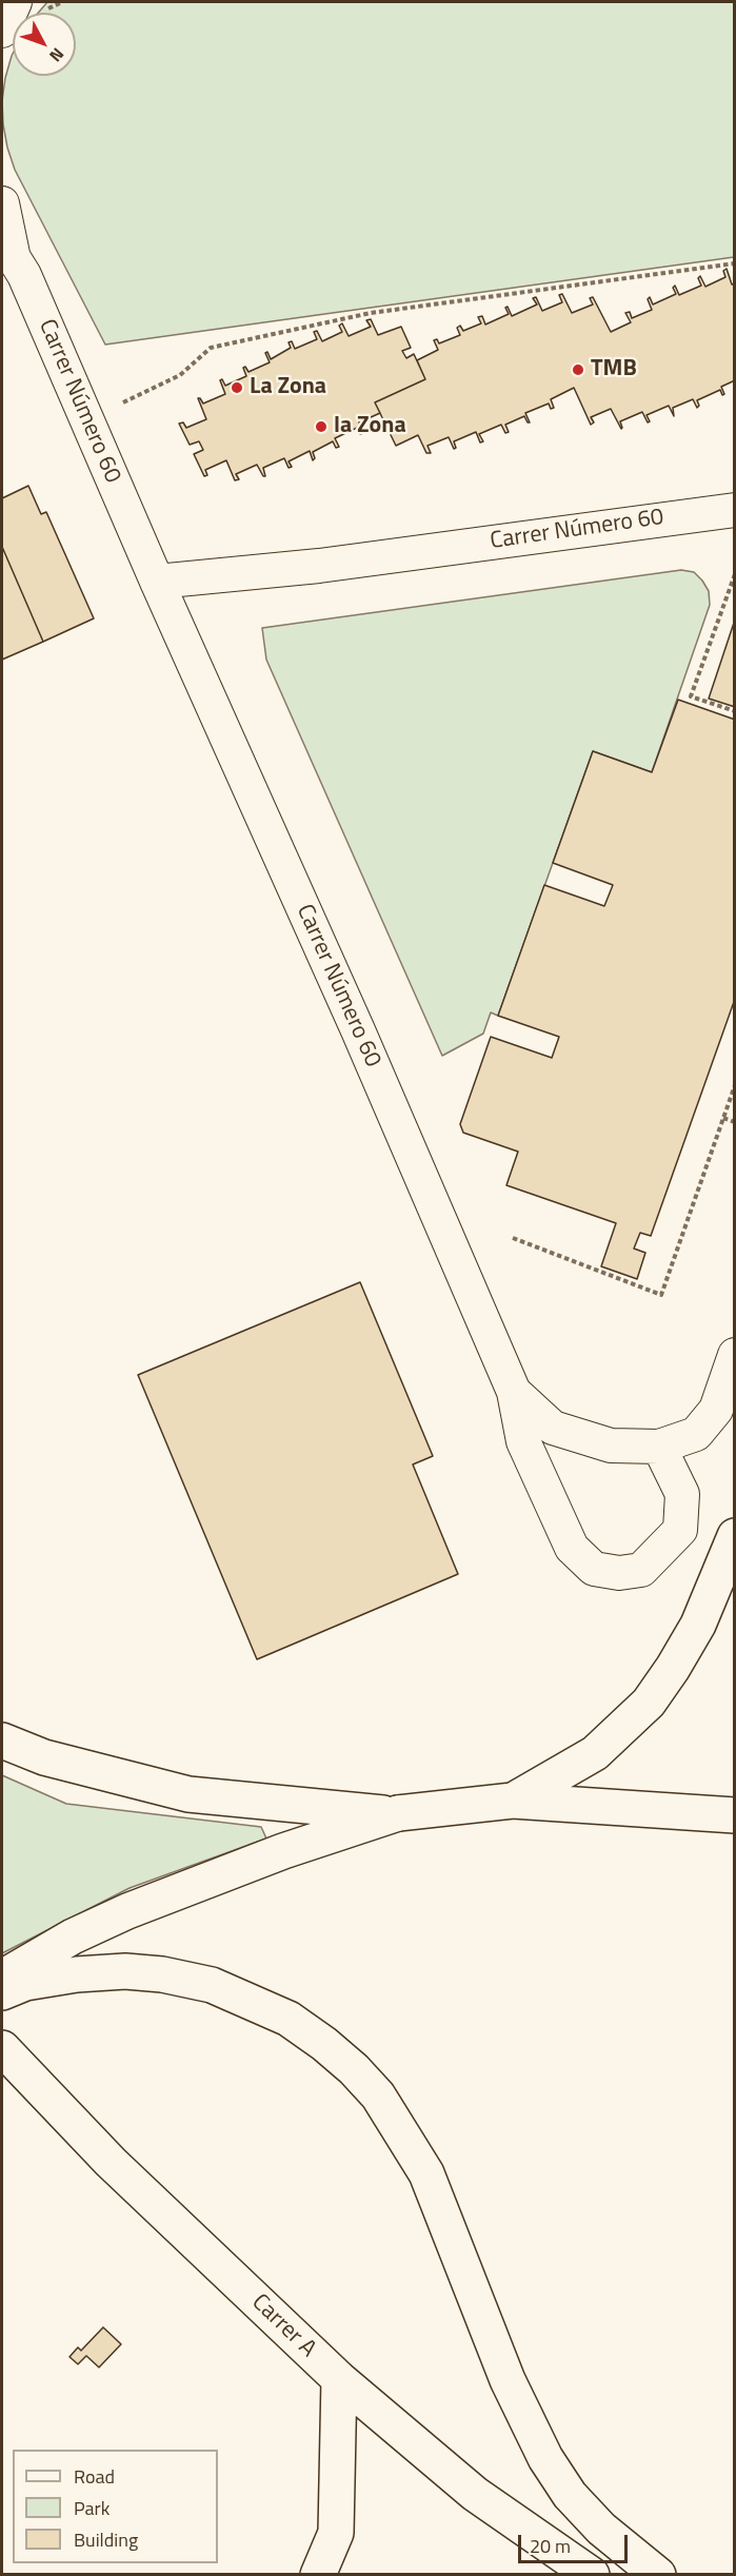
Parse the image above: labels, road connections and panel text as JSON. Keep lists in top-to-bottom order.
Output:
{
  "streets": {
    "main road": ["Carrer A"],
    "street": ["Carrer Número 60"]
  },
  "places": ["TMB", "La Zona", "la Zona"],
  "legend": ["Road", "Park", "Building"],
  "scale_bar": "20 m",
  "north": "bottom right"
}
